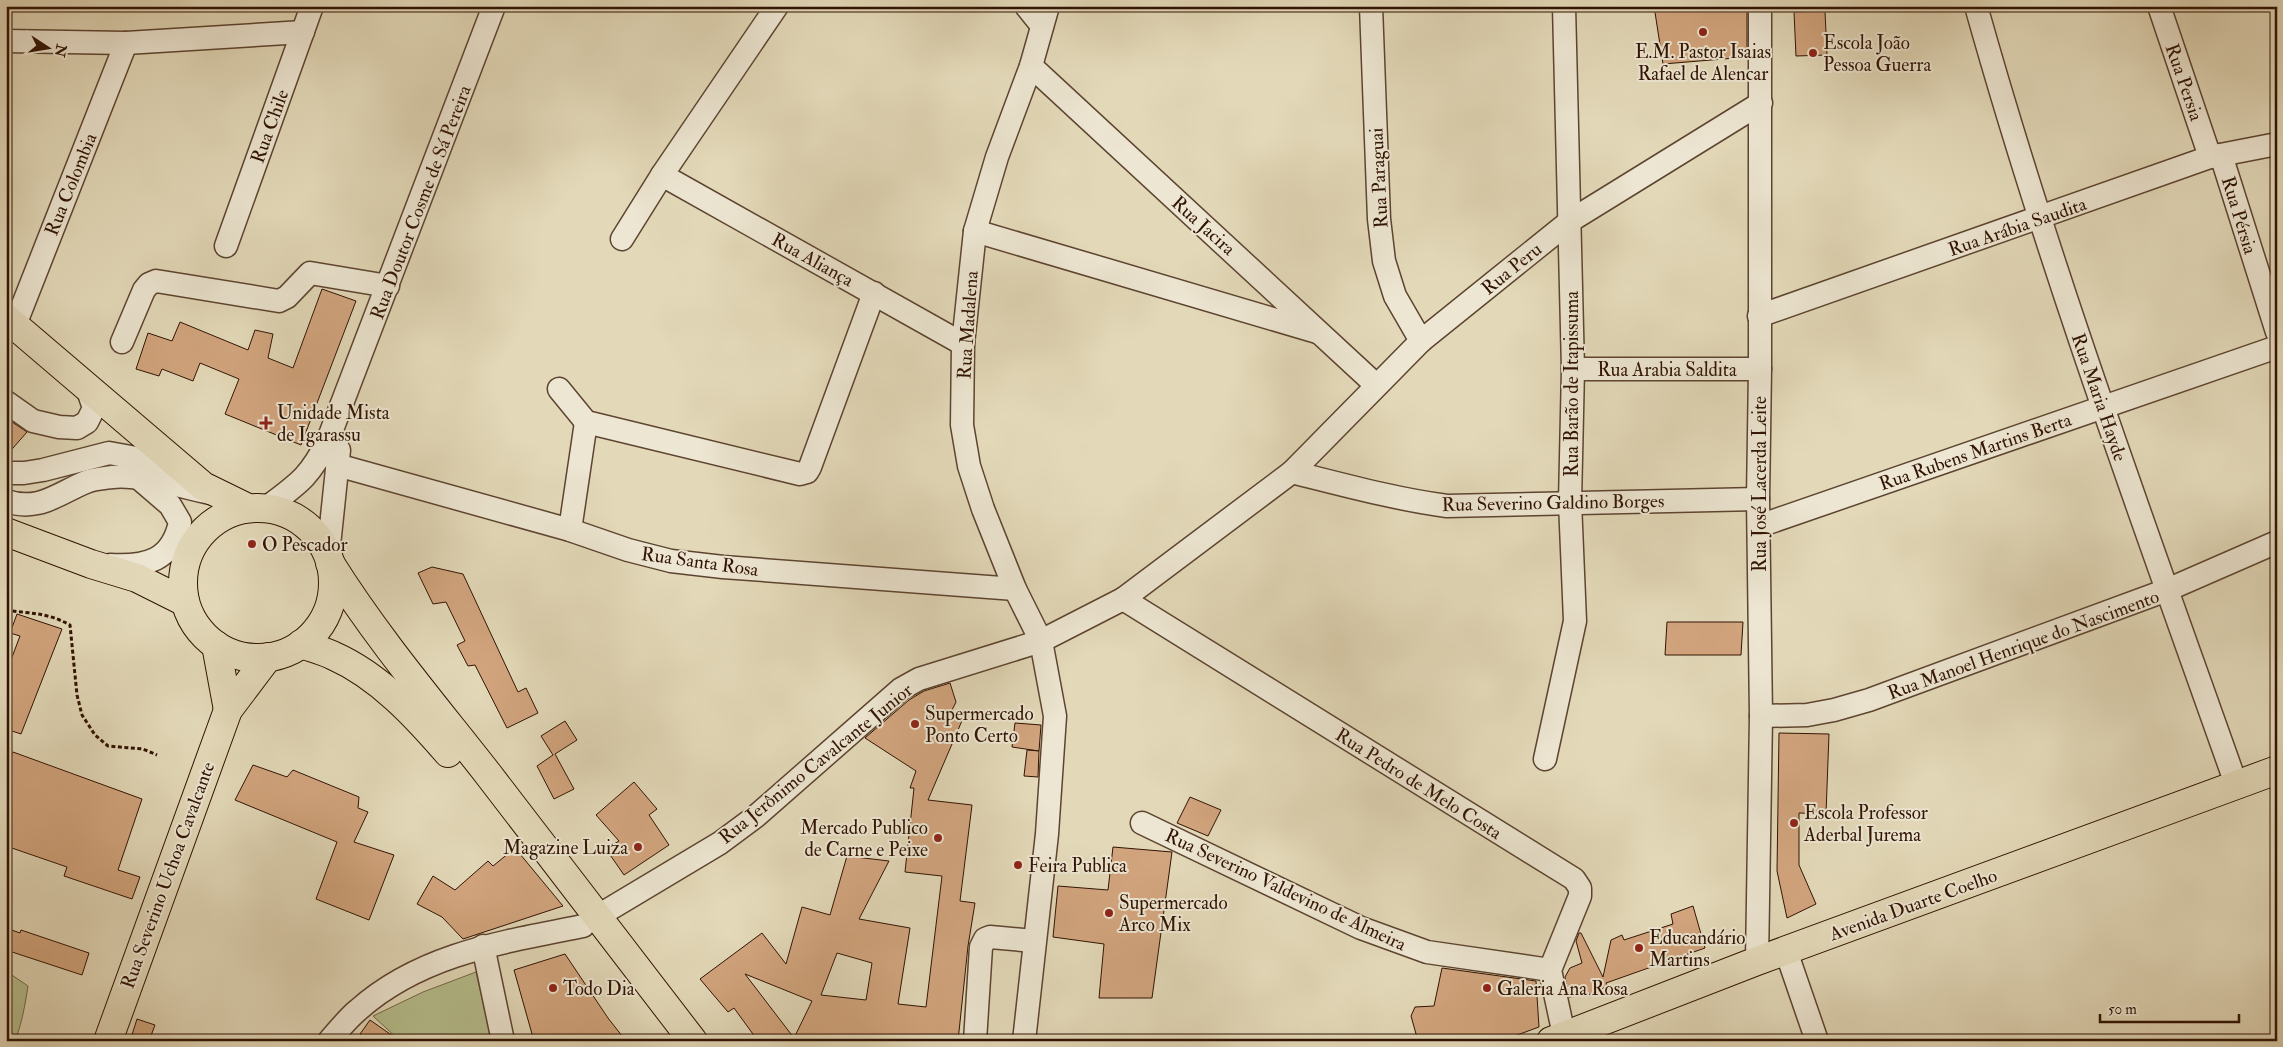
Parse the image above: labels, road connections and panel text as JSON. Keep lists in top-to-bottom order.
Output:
{
  "streets": {
    "main road": ["Rua Severino Uchoa Cavalcante", "Avenida Duarte Coelho"],
    "street": [
      "Rua Persia",
      "Rua Chile",
      "Rua Paraguai",
      "Rua Colombia",
      "Rua Doutor Cosme de Sá Pereira",
      "Rua Pérsia",
      "Rua Jacira",
      "Rua Arábia Saudita",
      "Rua Aliança",
      "Rua Peru",
      "Rua Madalena",
      "Rua Arabia Saldita",
      "Rua Barão de Itapissuma",
      "Rua Maria Hayde",
      "Rua Rubens Martins Berta",
      "Rua José Lacerda Leite",
      "Rua Severino Galdino Borges",
      "Rua Santa Rosa",
      "Rua Manoel Henrique do Nascimento",
      "Rua Jerônimo Cavalcante Junior",
      "Rua Pedro de Melo Costa",
      "Rua Severino Valdevino de Almeira"
    ]
  },
  "crossings": [
    ["Rua Persia", "Rua Pérsia"],
    ["Rua Persia", "Rua Arábia Saudita"],
    ["Rua Paraguai", "Rua Peru"],
    ["Rua Pérsia", "Rua Arábia Saudita"],
    ["Rua Jacira", "Rua Peru"],
    ["Rua Jacira", "Rua Madalena"],
    ["Rua Arábia Saudita", "Rua Maria Hayde"],
    ["Rua Arábia Saudita", "Rua José Lacerda Leite"],
    ["Rua Aliança", "Rua Madalena"],
    ["Rua Peru", "Rua Barão de Itapissuma"],
    ["Rua Peru", "Rua José Lacerda Leite"],
    ["Rua Peru", "Rua Severino Galdino Borges"],
    ["Rua Peru", "Rua Jerônimo Cavalcante Junior"],
    ["Rua Madalena", "Rua Santa Rosa"],
    ["Rua Madalena", "Rua Jerônimo Cavalcante Junior"],
    ["Rua Arabia Saldita", "Rua Barão de Itapissuma"],
    ["Rua Arabia Saldita", "Rua José Lacerda Leite"],
    ["Rua Barão de Itapissuma", "Rua Severino Galdino Borges"],
    ["Rua Maria Hayde", "Rua Rubens Martins Berta"],
    ["Rua Maria Hayde", "Rua Manoel Henrique do Nascimento"],
    ["Rua Maria Hayde", "Avenida Duarte Coelho"],
    ["Rua Rubens Martins Berta", "Rua José Lacerda Leite"],
    ["Rua José Lacerda Leite", "Rua Severino Galdino Borges"],
    ["Rua José Lacerda Leite", "Rua Manoel Henrique do Nascimento"],
    ["Rua José Lacerda Leite", "Avenida Duarte Coelho"],
    ["Rua Severino Galdino Borges", "Rua Jerônimo Cavalcante Junior"],
    ["Rua Jerônimo Cavalcante Junior", "Rua Pedro de Melo Costa"],
    ["Rua Pedro de Melo Costa", "Rua Severino Valdevino de Almeira"]
  ],
  "places": {
    "other": [
      "E.M. Pastor Isaias Rafael de Alencar",
      "Escola João Pessoa Guerra",
      "O Pescador",
      "Supermercado Ponto Certo",
      "Escola Professor Aderbal Jurema",
      "Mercado Publico de Carne e Peixe",
      "Magazine Luiza",
      "Feira Publica",
      "Supermercado Arco Mix",
      "Educandário Martins",
      "Todo Dia",
      "Galeria Ana Rosa"
    ],
    "health": ["Unidade Mista de Igarassu"]
  },
  "scale_bar": "50 m",
  "north": "right"
}
